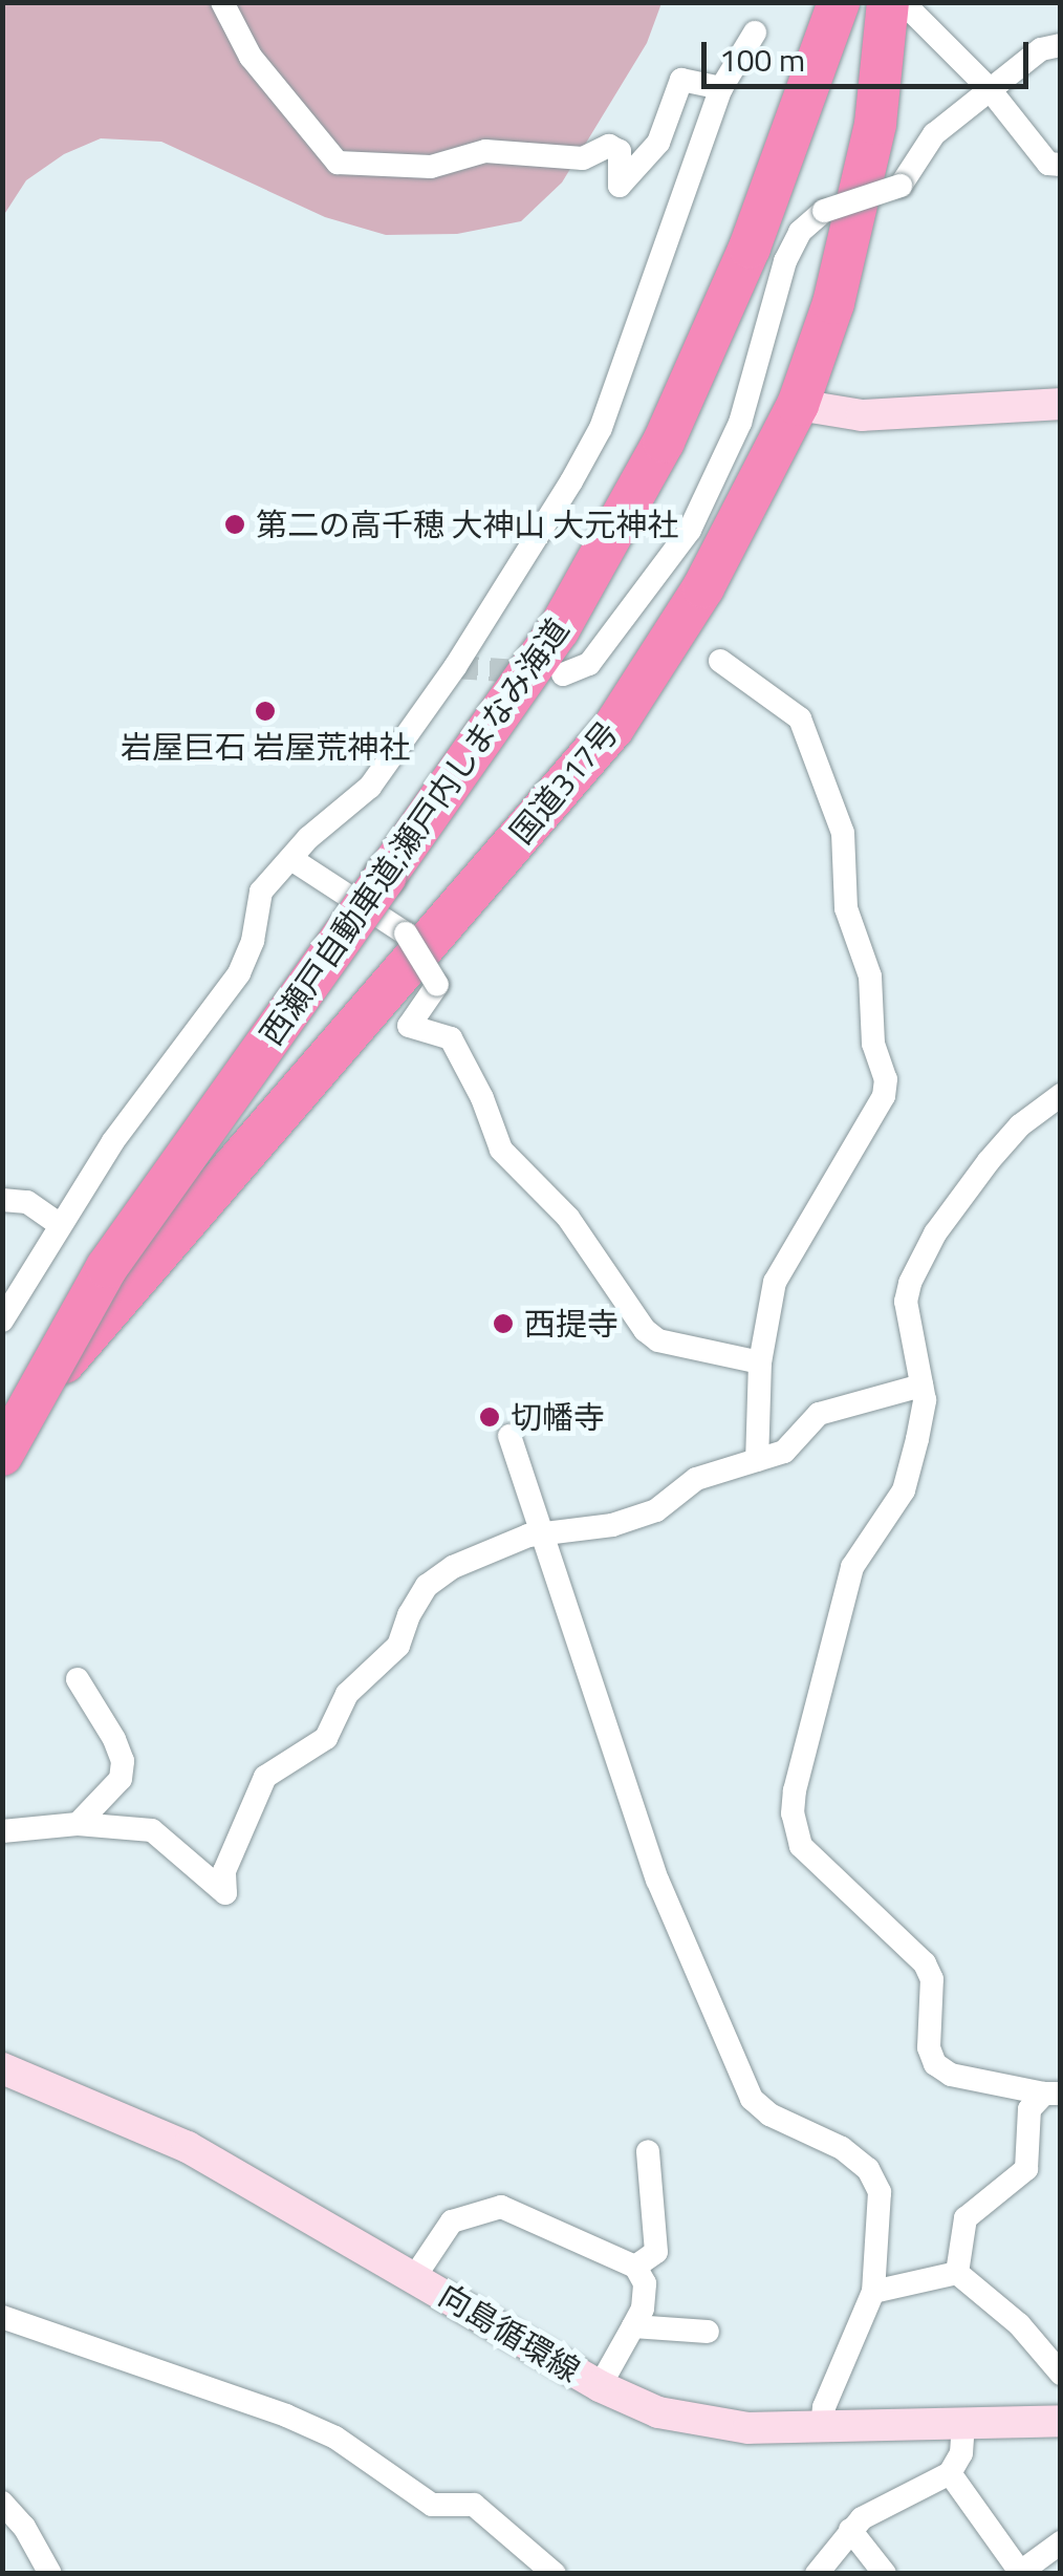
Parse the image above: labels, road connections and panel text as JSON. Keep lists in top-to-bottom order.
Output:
{
  "streets": {
    "highway": ["国道317号", "西瀬戸自動車道;瀬戸内しまなみ海道"],
    "main road": ["向島循環線"]
  },
  "places": [
    "第二の高千穂 大神山 大元神社",
    "岩屋巨石 岩屋荒神社",
    "西提寺",
    "切幡寺"
  ],
  "scale_bar": "100 m"
}
